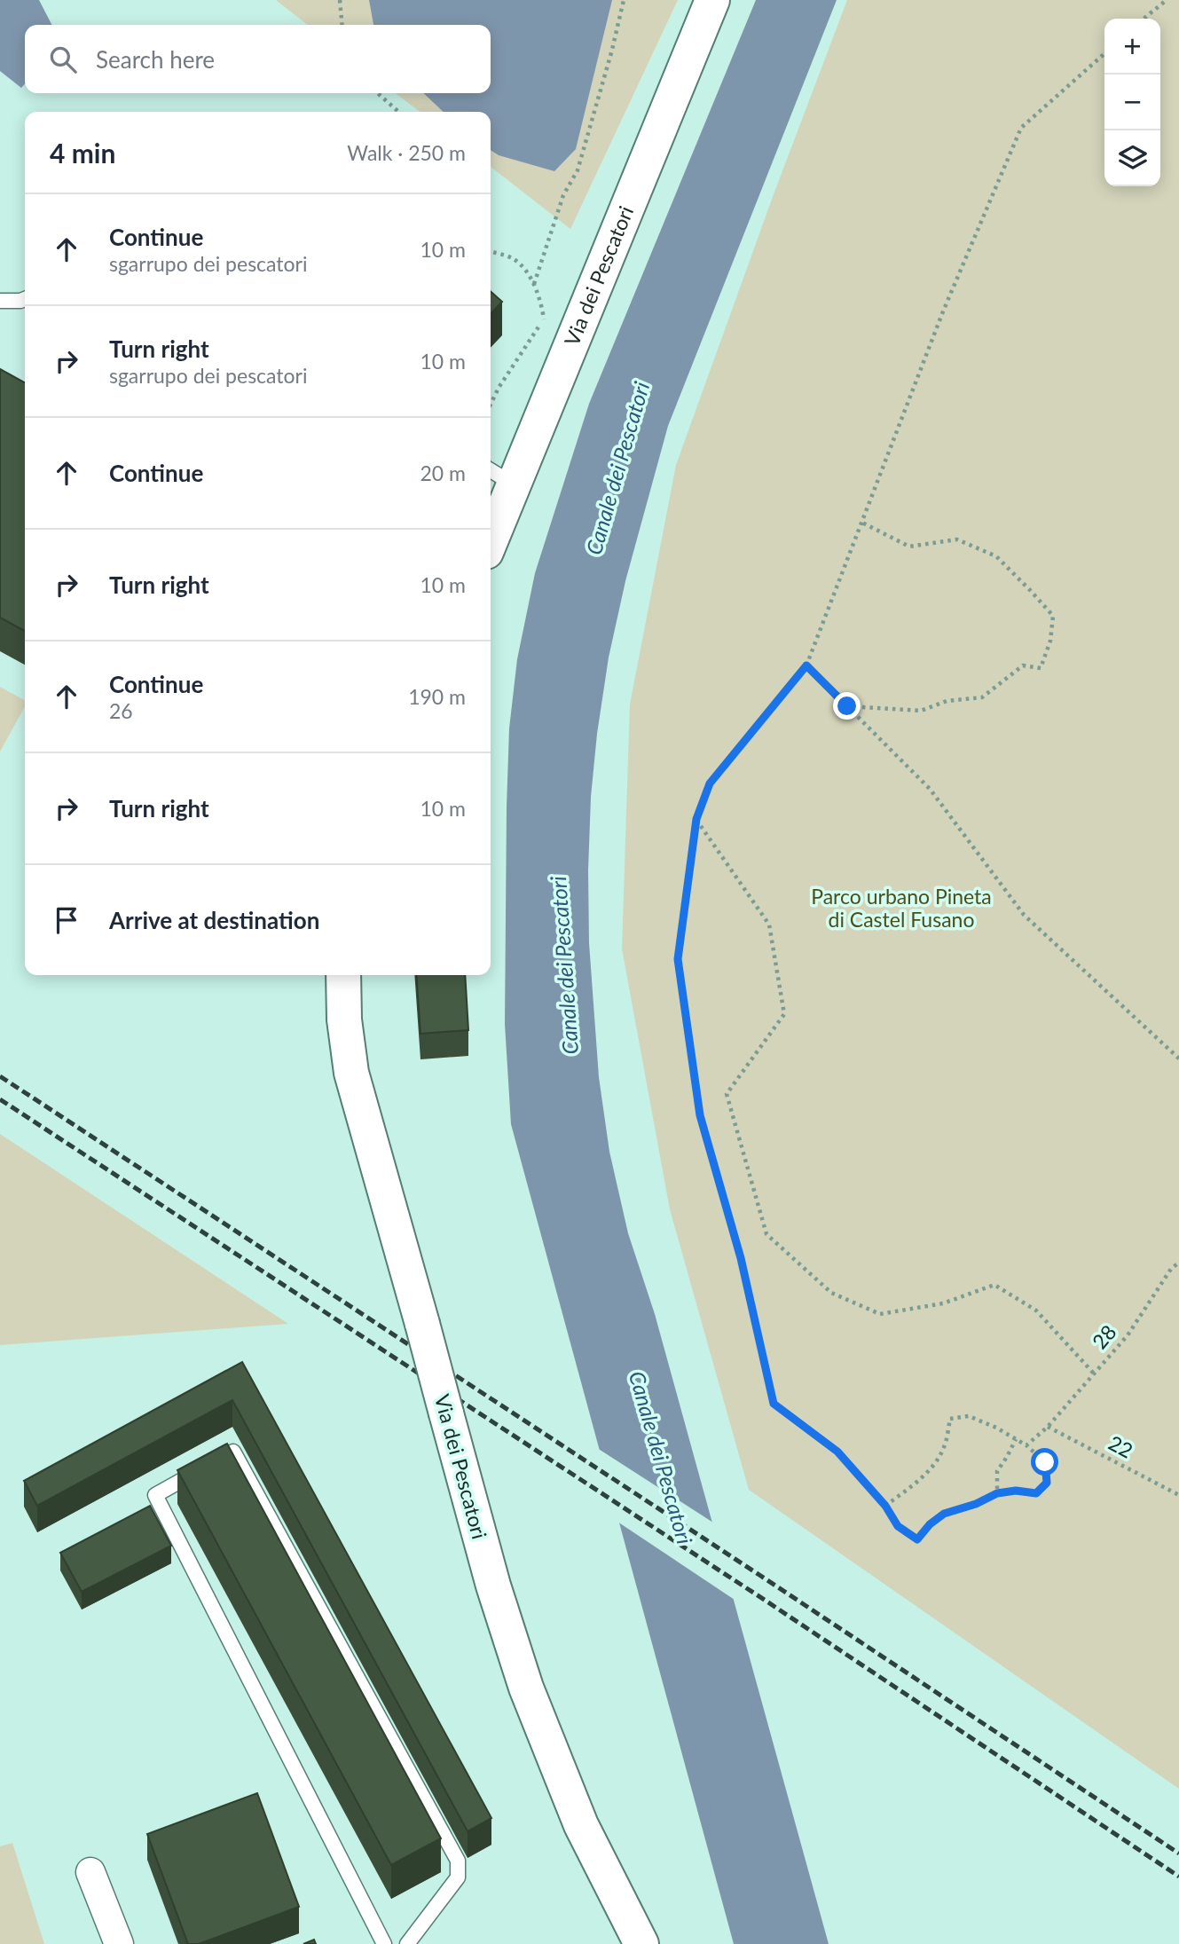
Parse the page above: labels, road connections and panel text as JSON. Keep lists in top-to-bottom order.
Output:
{
  "streets": {
    "street": ["Via dei Pescatori"],
    "path": ["28", "22"]
  },
  "crossings": [
    ["28", "22"]
  ],
  "water": ["Canale dei Pescatori"],
  "parks": ["Parco urbano Pineta di Castel Fusano"],
  "page": {
    "map_buttons": ["+", "−"],
    "search": "Search here",
    "heading": ["4 min", "Walk · 250 m"],
    "list": [
      ["Continue", "sgarrupo dei pescatori", "10 m"],
      ["Turn right", "sgarrupo dei pescatori", "10 m"],
      ["Continue", "20 m"],
      ["Turn right", "10 m"],
      ["Continue", "26", "190 m"],
      ["Turn right", "10 m"],
      "Arrive at destination"
    ]
  }
}
